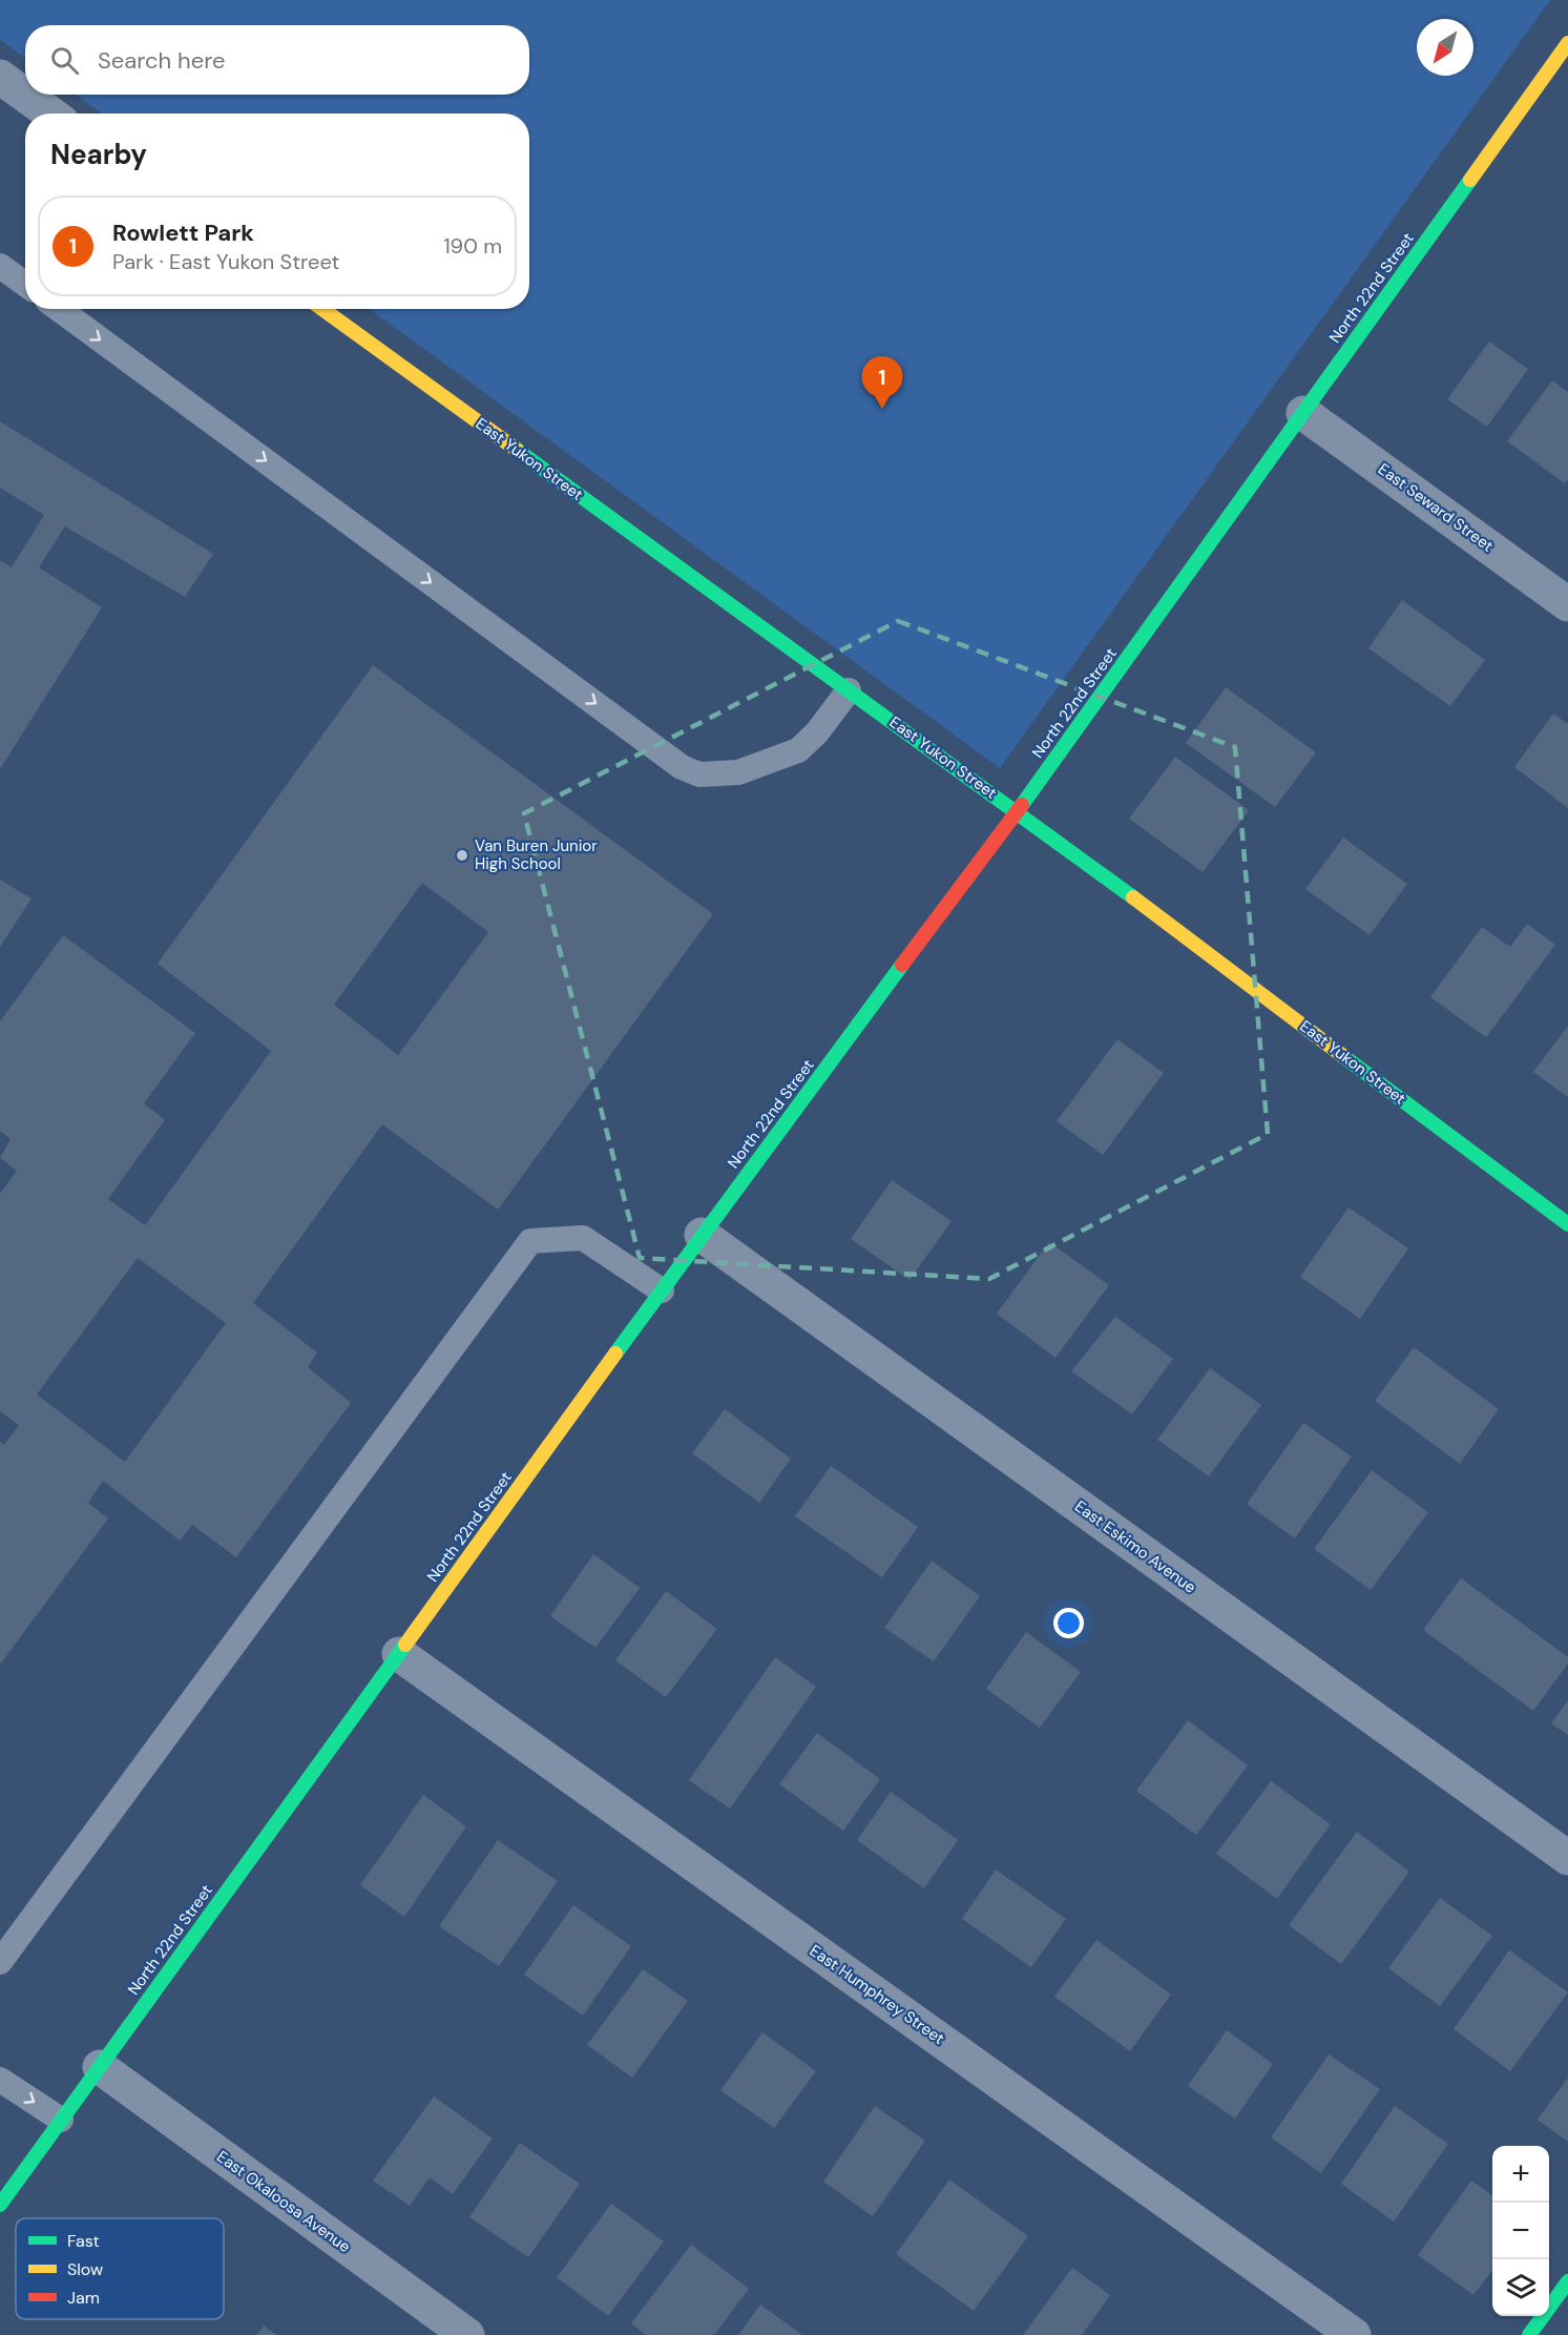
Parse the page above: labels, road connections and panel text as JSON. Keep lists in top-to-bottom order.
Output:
{
  "streets": {
    "street": [
      "North 22nd Street",
      "East Yukon Street",
      "East Seward Street",
      "East Eskimo Avenue",
      "East Humphrey Street",
      "East Okaloosa Avenue"
    ]
  },
  "crossings": [
    ["North 22nd Street", "East Yukon Street"],
    ["North 22nd Street", "East Seward Street"],
    ["North 22nd Street", "East Eskimo Avenue"],
    ["North 22nd Street", "East Humphrey Street"],
    ["North 22nd Street", "East Okaloosa Avenue"]
  ],
  "places": ["Van Buren Junior High School"],
  "legend": ["Fast", "Slow", "Jam"],
  "north": "bottom left",
  "page": {
    "search": "Search here",
    "heading": "Nearby",
    "list": [
      {
        "mark": "1",
        "name": "Rowlett Park",
        "note": "Park · East Yukon Street",
        "value": "190 m"
      }
    ],
    "pins": "1",
    "map_buttons": ["+", "−"]
  }
}
